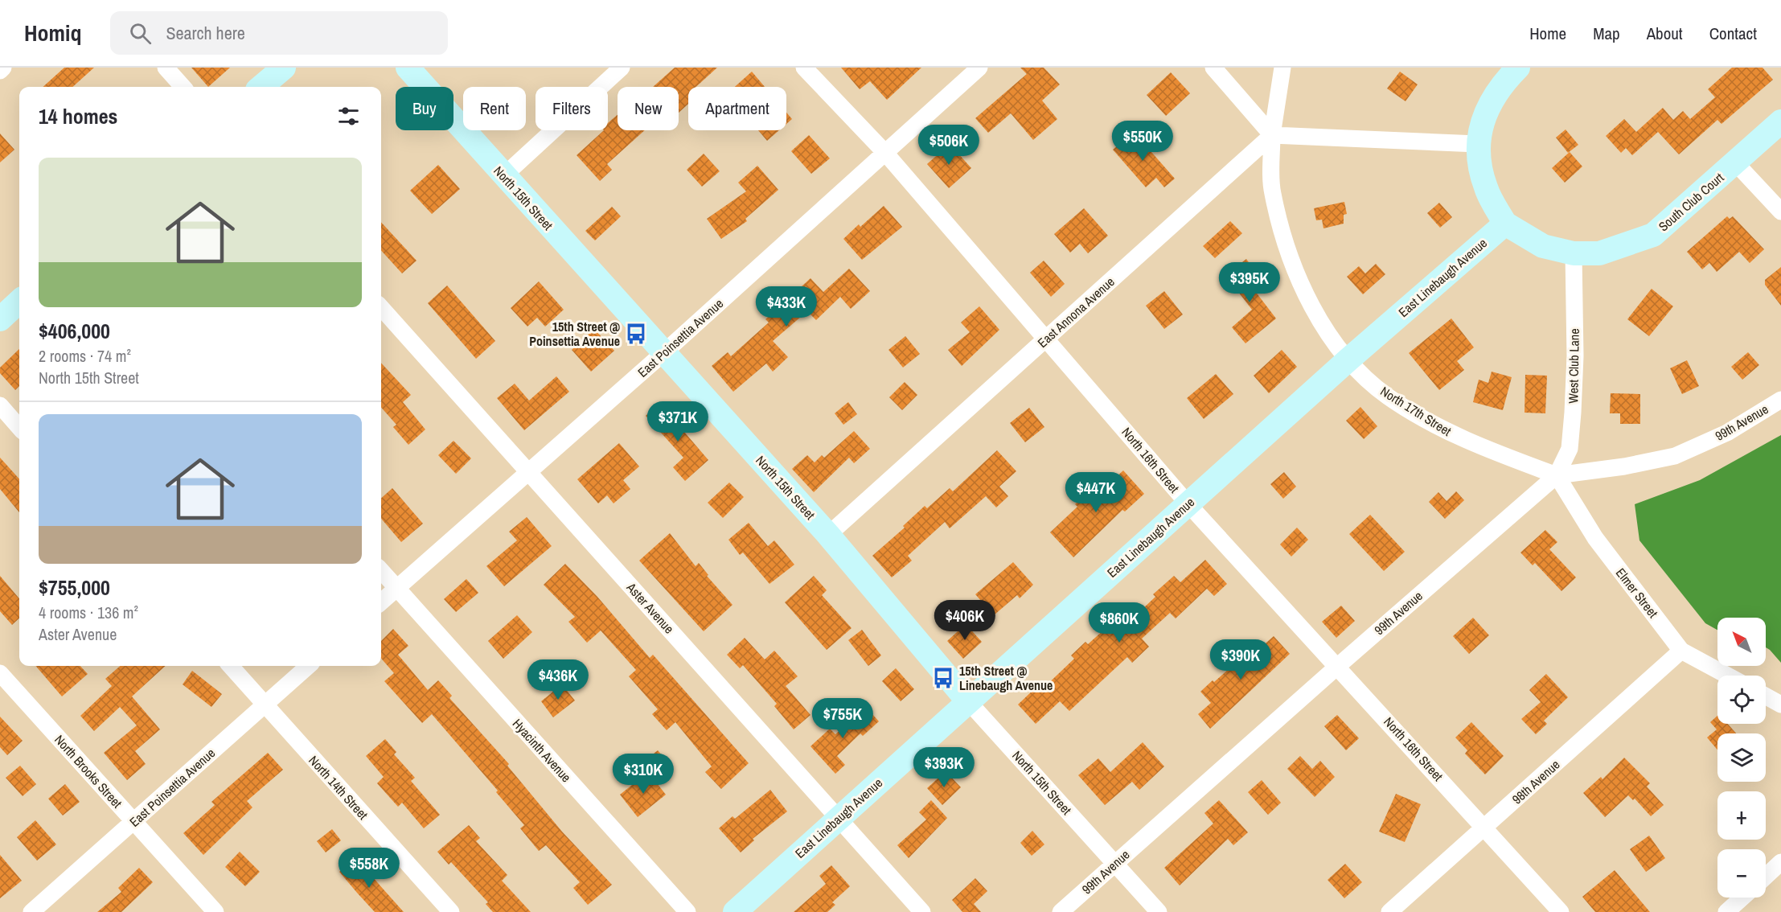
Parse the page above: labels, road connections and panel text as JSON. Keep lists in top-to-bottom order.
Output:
{
  "streets": {
    "street": [
      "North 15th Street",
      "South Club Court",
      "East Linebaugh Avenue",
      "East Annona Avenue",
      "East Poinsettia Avenue",
      "West Club Lane",
      "North 17th Street",
      "99th Avenue",
      "North 16th Street",
      "Elmer Street",
      "Aster Avenue",
      "Hyacinth Avenue",
      "North Brooks Street",
      "98th Avenue",
      "North 14th Street"
    ]
  },
  "crossings": [
    ["North 15th Street", "East Linebaugh Avenue"],
    ["North 15th Street", "East Annona Avenue"],
    ["North 15th Street", "East Poinsettia Avenue"],
    ["North 15th Street", "99th Avenue"],
    ["South Club Court", "East Linebaugh Avenue"],
    ["South Club Court", "West Club Lane"],
    ["East Linebaugh Avenue", "North 17th Street"],
    ["East Linebaugh Avenue", "North 16th Street"],
    ["East Linebaugh Avenue", "Aster Avenue"],
    ["East Annona Avenue", "North 17th Street"],
    ["East Annona Avenue", "North 16th Street"],
    ["East Poinsettia Avenue", "North 16th Street"],
    ["East Poinsettia Avenue", "Aster Avenue"],
    ["East Poinsettia Avenue", "Hyacinth Avenue"],
    ["East Poinsettia Avenue", "North Brooks Street"],
    ["East Poinsettia Avenue", "North 14th Street"],
    ["West Club Lane", "North 17th Street"],
    ["West Club Lane", "99th Avenue"],
    ["West Club Lane", "Elmer Street"],
    ["North 17th Street", "99th Avenue"],
    ["North 17th Street", "Elmer Street"],
    ["99th Avenue", "North 16th Street"],
    ["99th Avenue", "Elmer Street"],
    ["North 16th Street", "98th Avenue"],
    ["Elmer Street", "98th Avenue"]
  ],
  "places": {
    "bus stop": ["15th Street @ Poinsettia Avenue", "15th Street @ Linebaugh Avenue"]
  },
  "north": "top left",
  "page": {
    "header": "Homiq",
    "search": "Search here",
    "nav": [
      "Home",
      "Map",
      "About",
      "Contact"
    ],
    "chip": [
      "Buy",
      "Rent",
      "Filters",
      "New",
      "Apartment"
    ],
    "heading": "14 homes",
    "price": [
      "$550K",
      "$506K",
      "$395K",
      "$433K",
      "$371K",
      "$447K",
      "$406K",
      "$860K",
      "$390K",
      "$436K",
      "$755K",
      "$393K",
      "$310K",
      "$558K"
    ],
    "list": [
      {
        "name": "$406,000",
        "note": "2 rooms · 74 m² · North 15th Street"
      },
      {
        "name": "$755,000",
        "note": "4 rooms · 136 m² · Aster Avenue"
      }
    ],
    "map_buttons": ["+", "−"]
  }
}
